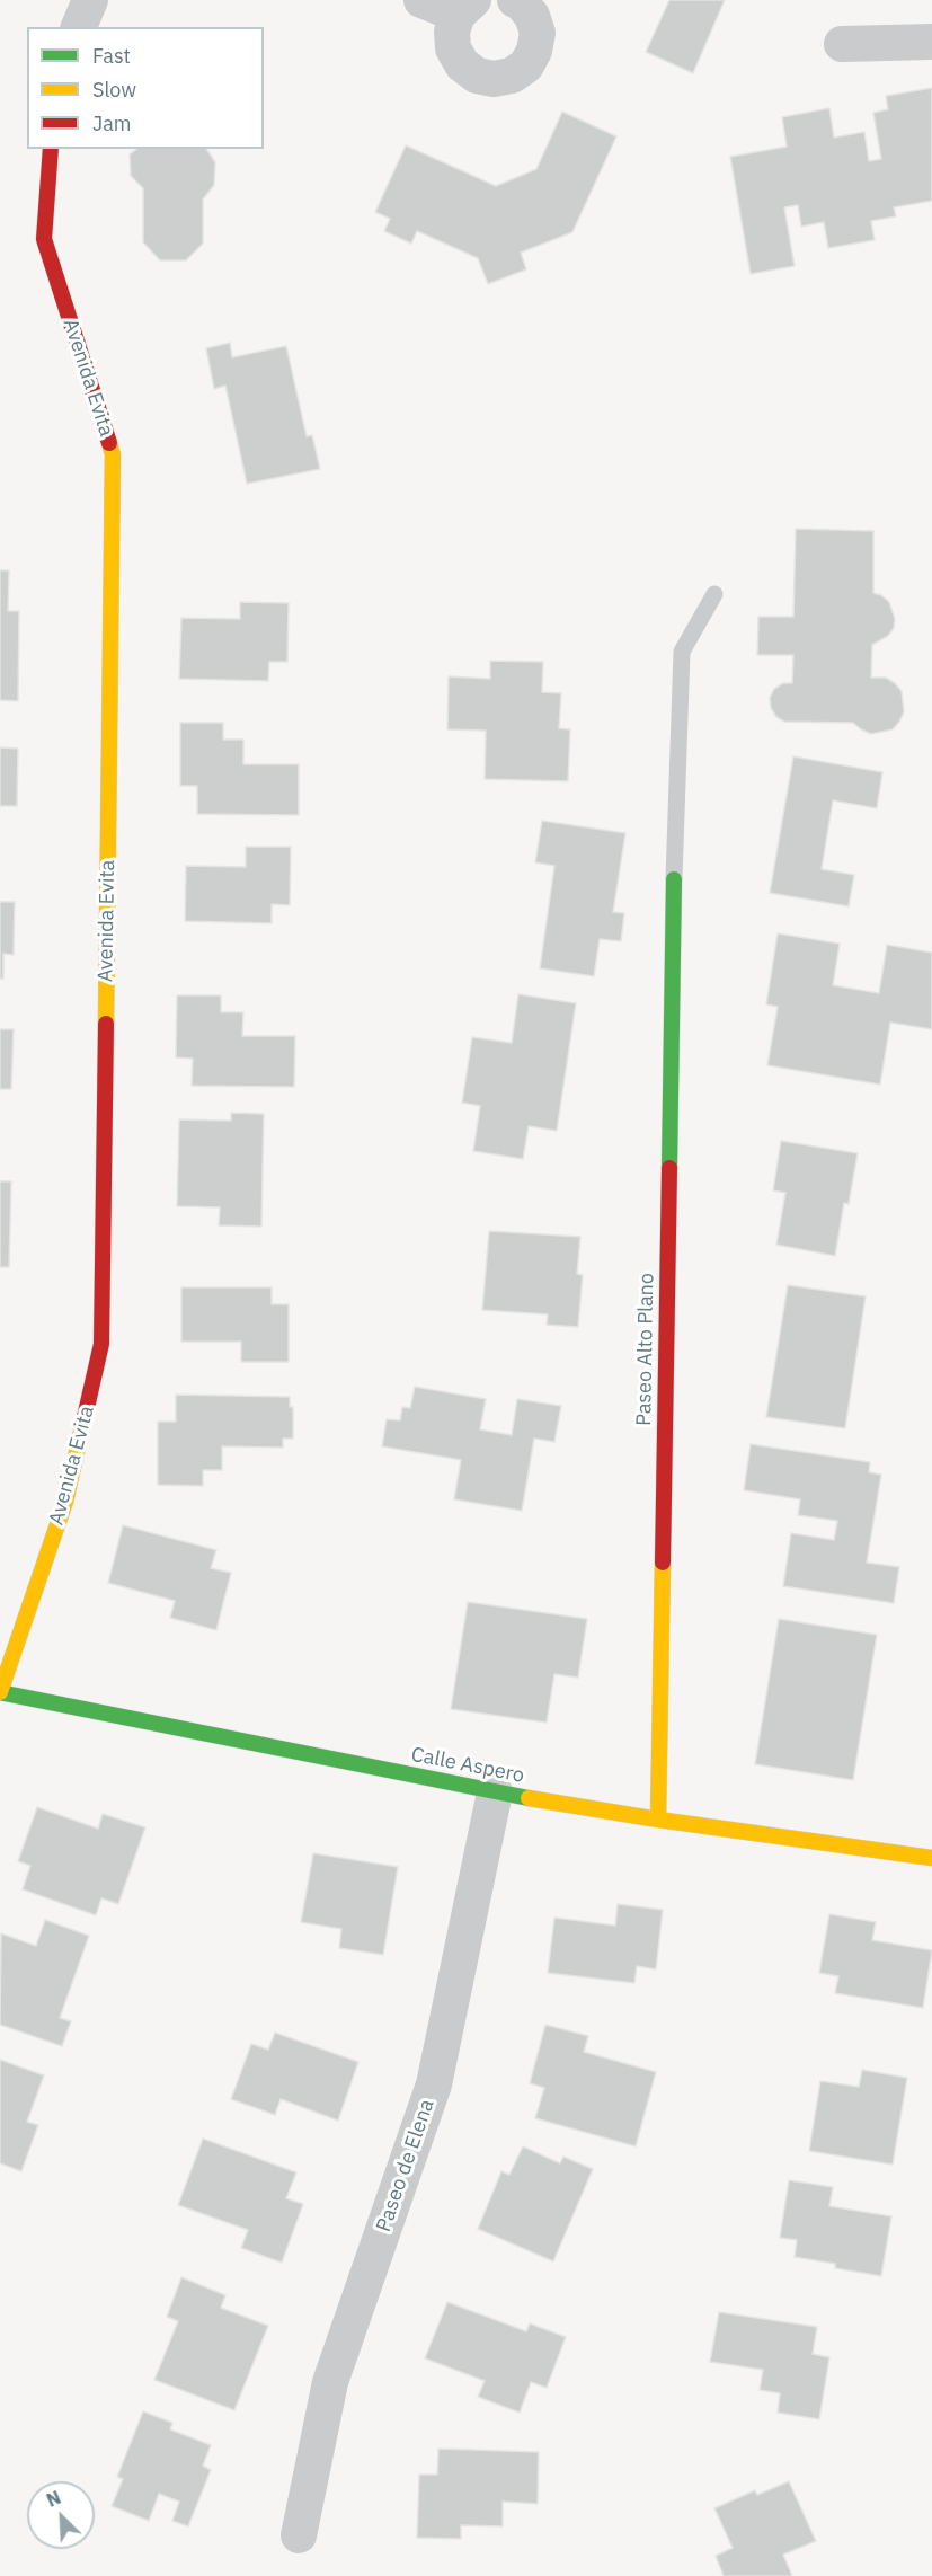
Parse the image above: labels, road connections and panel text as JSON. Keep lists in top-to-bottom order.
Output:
{
  "streets": {
    "street": [
      "Avenida Evita",
      "Paseo Alto Plano",
      "Calle Aspero",
      "Paseo de Elena"
    ]
  },
  "crossings": [
    ["Avenida Evita", "Calle Aspero"],
    ["Paseo Alto Plano", "Calle Aspero"],
    ["Calle Aspero", "Paseo de Elena"]
  ],
  "legend": ["Fast", "Slow", "Jam"],
  "north": "top left"
}
